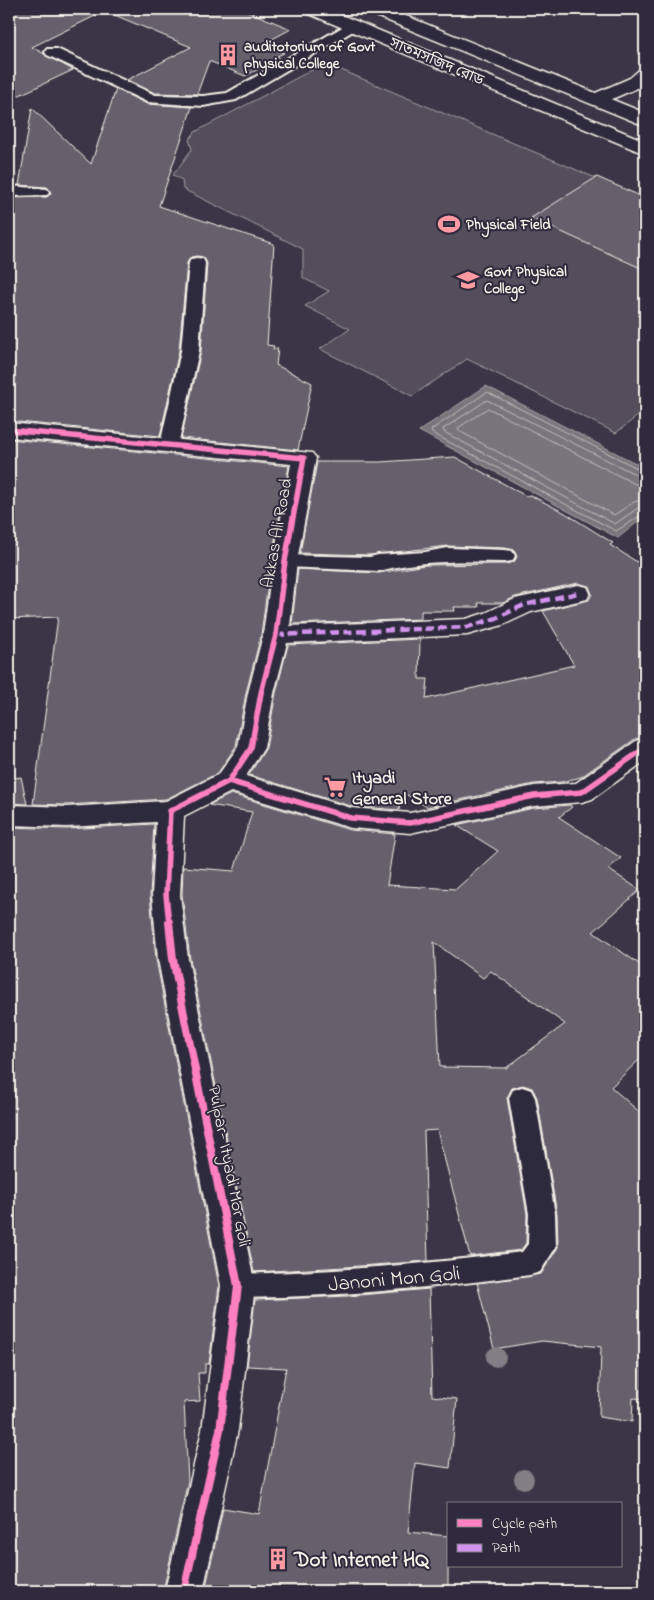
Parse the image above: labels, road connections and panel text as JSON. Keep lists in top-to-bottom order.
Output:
{
  "streets": {
    "street": ["সাতমসজিদ রোড", "Akkas Ali Road", "Pulpar- Ityadi Mor Goli"],
    "lane": ["Janoni Mon Goli"]
  },
  "crossings": [
    ["Pulpar- Ityadi Mor Goli", "Janoni Mon Goli"]
  ],
  "places": {
    "building": ["auditotorium of Govt physical College", "Dot Internet HQ"],
    "sports": ["Physical Field"],
    "school or university": ["Govt Physical College"],
    "supermarket": ["Ityadi General Store"]
  },
  "legend": ["Cycle path", "Path"]
}
